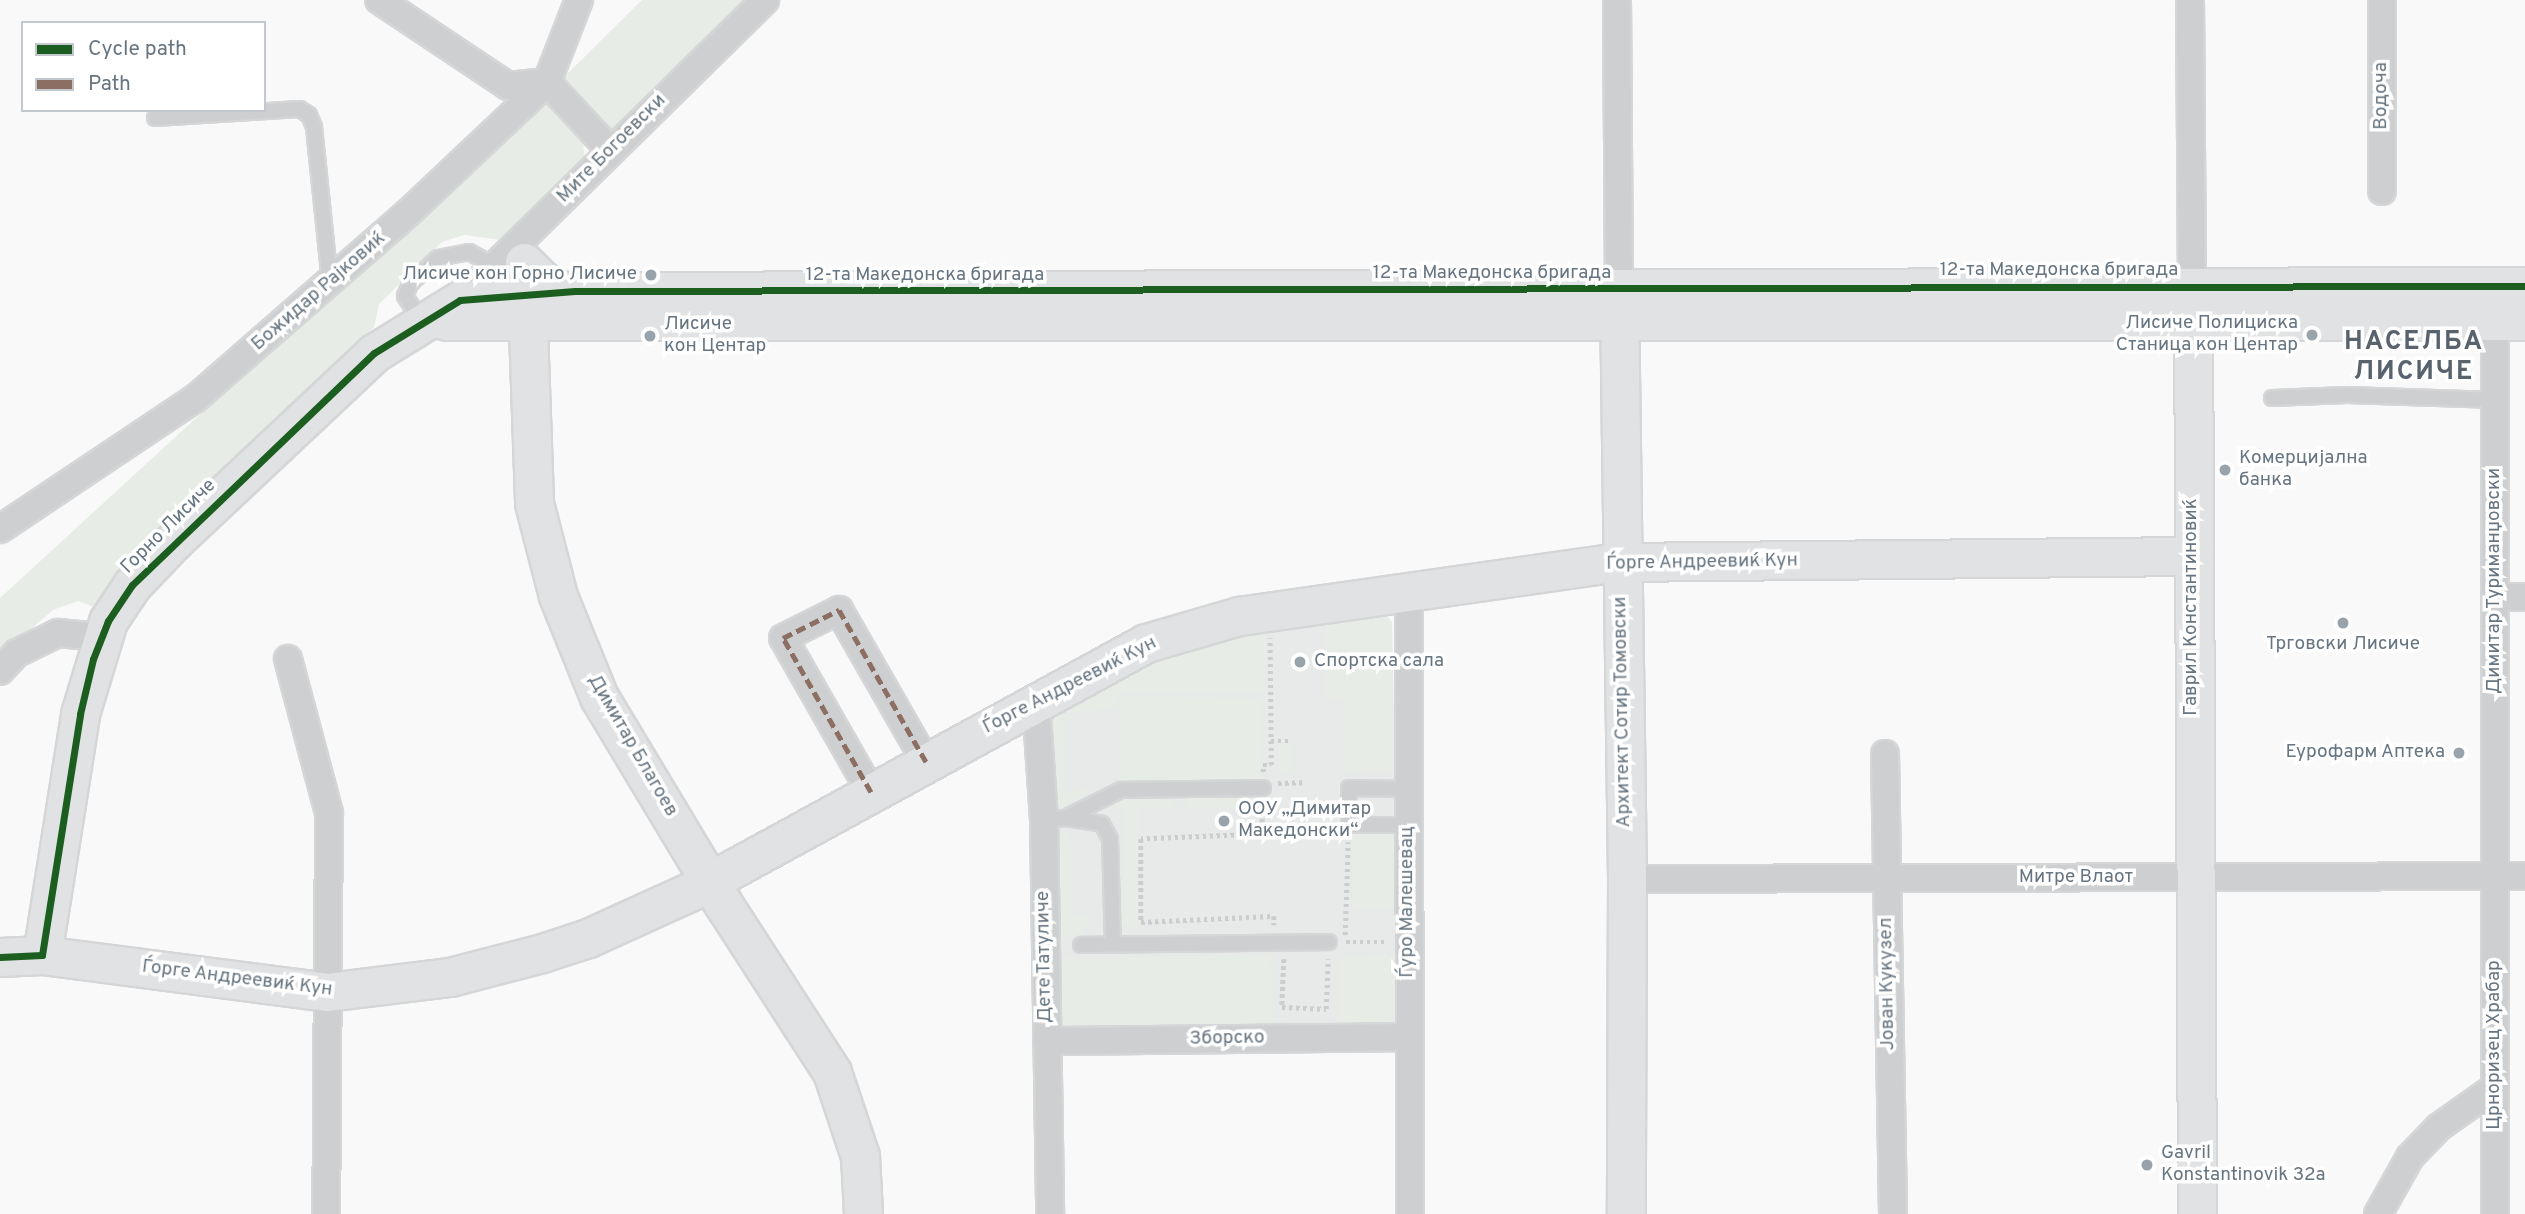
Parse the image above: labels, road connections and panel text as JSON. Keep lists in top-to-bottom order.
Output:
{
  "streets": {
    "street": [
      "Водоча",
      "Мите Богоевски",
      "12-та Македонска бригада",
      "Божидар Рајковиќ",
      "Горно Лисиче",
      "Ѓорге Андреевиќ Кун",
      "Димитар Туриманџовски",
      "Гаврил Константиновиќ",
      "Архитект Сотир Томовски",
      "Димитар Благоев",
      "Митре Влаот",
      "Ѓуро Малешевац",
      "Дете Татуличе",
      "Јован Кукузел",
      "Зборско",
      "Црноризец Храбар"
    ]
  },
  "crossings": [
    ["Мите Богоевски", "12-та Македонска бригада"],
    ["Мите Богоевски", "Димитар Благоев"],
    ["12-та Македонска бригада", "Горно Лисиче"],
    ["12-та Македонска бригада", "Димитар Туриманџовски"],
    ["12-та Македонска бригада", "Гаврил Константиновиќ"],
    ["12-та Македонска бригада", "Архитект Сотир Томовски"],
    ["12-та Македонска бригада", "Димитар Благоев"],
    ["Горно Лисиче", "Ѓорге Андреевиќ Кун"],
    ["Ѓорге Андреевиќ Кун", "Гаврил Константиновиќ"],
    ["Ѓорге Андреевиќ Кун", "Архитект Сотир Томовски"],
    ["Ѓорге Андреевиќ Кун", "Димитар Благоев"],
    ["Ѓорге Андреевиќ Кун", "Ѓуро Малешевац"],
    ["Ѓорге Андреевиќ Кун", "Дете Татуличе"],
    ["Димитар Туриманџовски", "Митре Влаот"],
    ["Димитар Туриманџовски", "Црноризец Храбар"],
    ["Гаврил Константиновиќ", "Митре Влаот"],
    ["Архитект Сотир Томовски", "Митре Влаот"],
    ["Митре Влаот", "Јован Кукузел"],
    ["Митре Влаот", "Црноризец Храбар"],
    ["Ѓуро Малешевац", "Зборско"],
    ["Дете Татуличе", "Зборско"]
  ],
  "districts": ["НАСЕЛБА ЛИСИЧЕ"],
  "places": [
    "Лисиче кон Горно Лисиче",
    "Лисиче Полициска Станица кон Центар",
    "Лисиче кон Центар",
    "Комерцијална банка",
    "Трговски Лисиче",
    "Спортска сала",
    "Еурофарм Аптека",
    "ООУ „Димитар Македонски“",
    "Gavril Konstantinovik 32a"
  ],
  "legend": ["Cycle path", "Path"]
}
